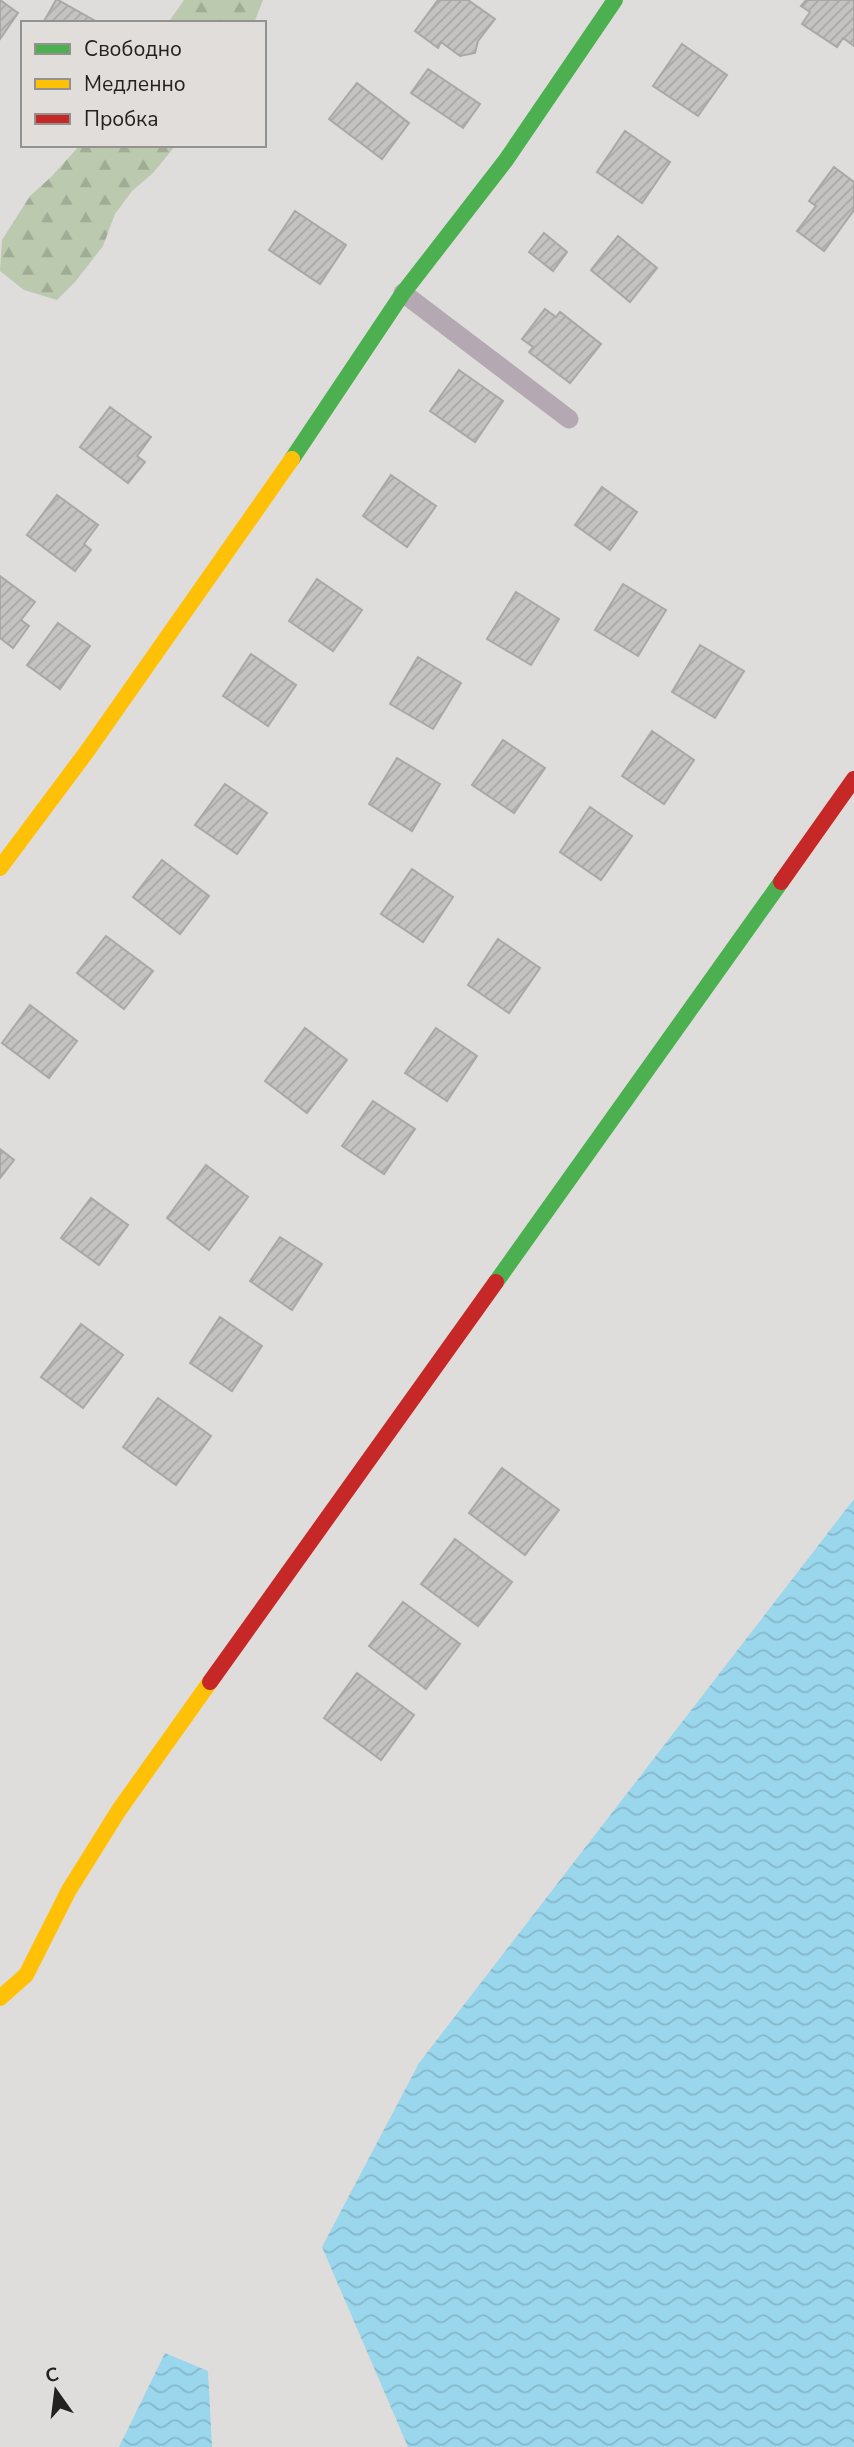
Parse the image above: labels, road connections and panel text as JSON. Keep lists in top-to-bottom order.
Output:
{
  "legend": ["Свободно", "Медленно", "Пробка"],
  "north": "top"
}
